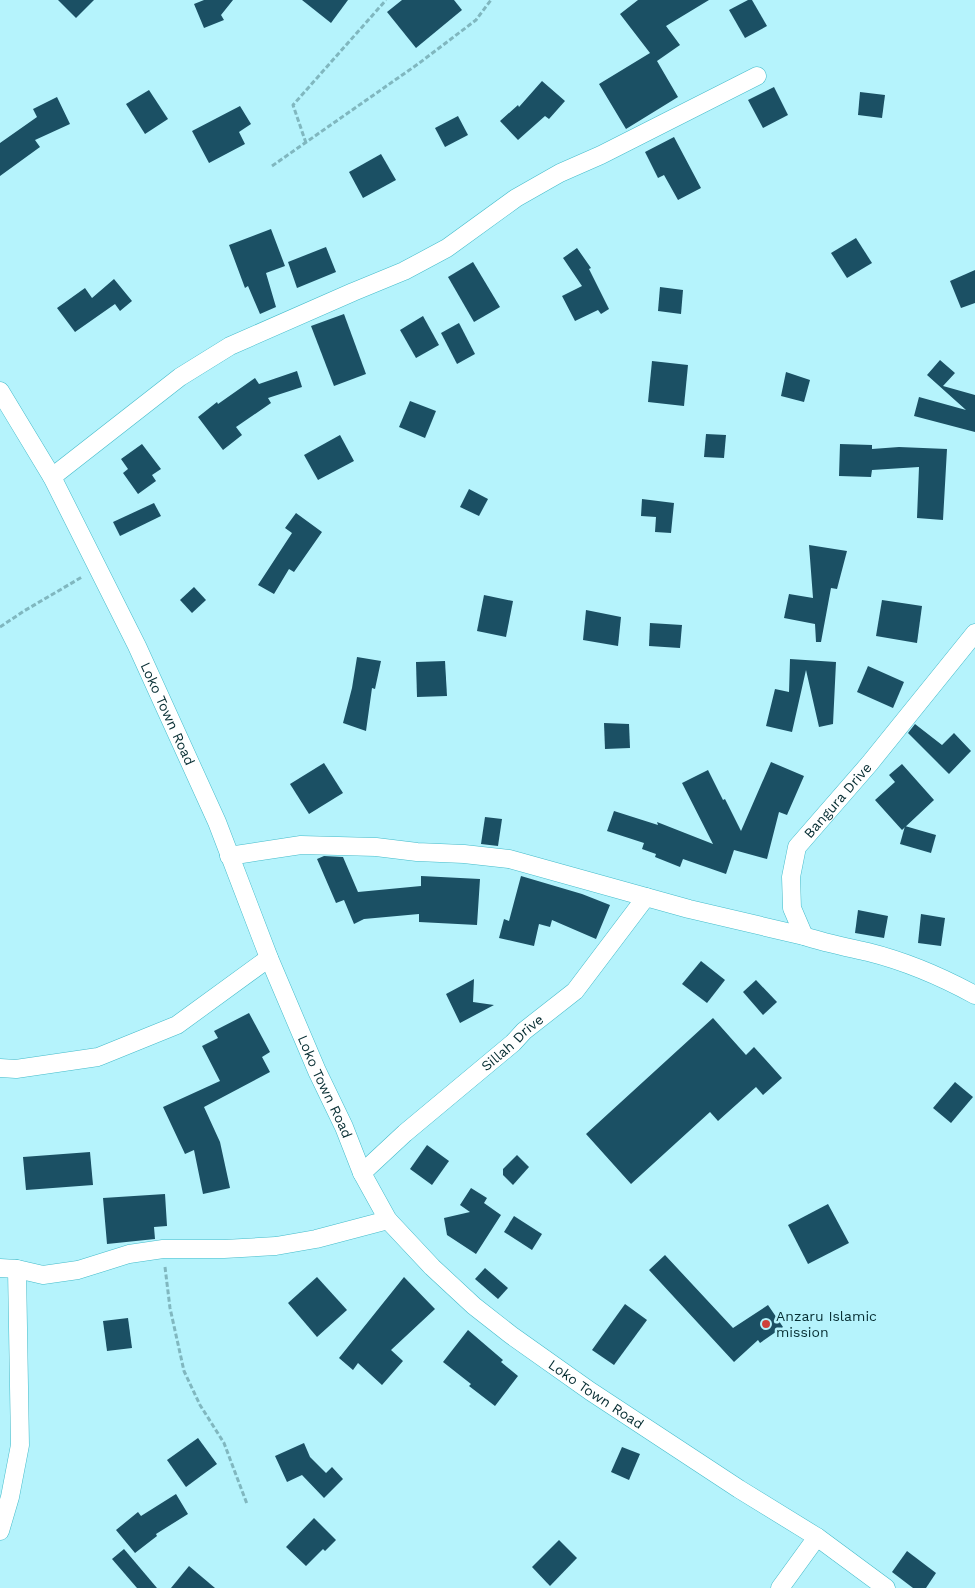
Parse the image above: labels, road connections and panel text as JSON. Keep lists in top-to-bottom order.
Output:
{
  "streets": {
    "street": ["Loko Town Road", "Bangura Drive", "Sillah Drive"]
  },
  "crossings": [
    ["Loko Town Road", "Sillah Drive"]
  ],
  "places": ["Anzaru Islamic mission"]
}
